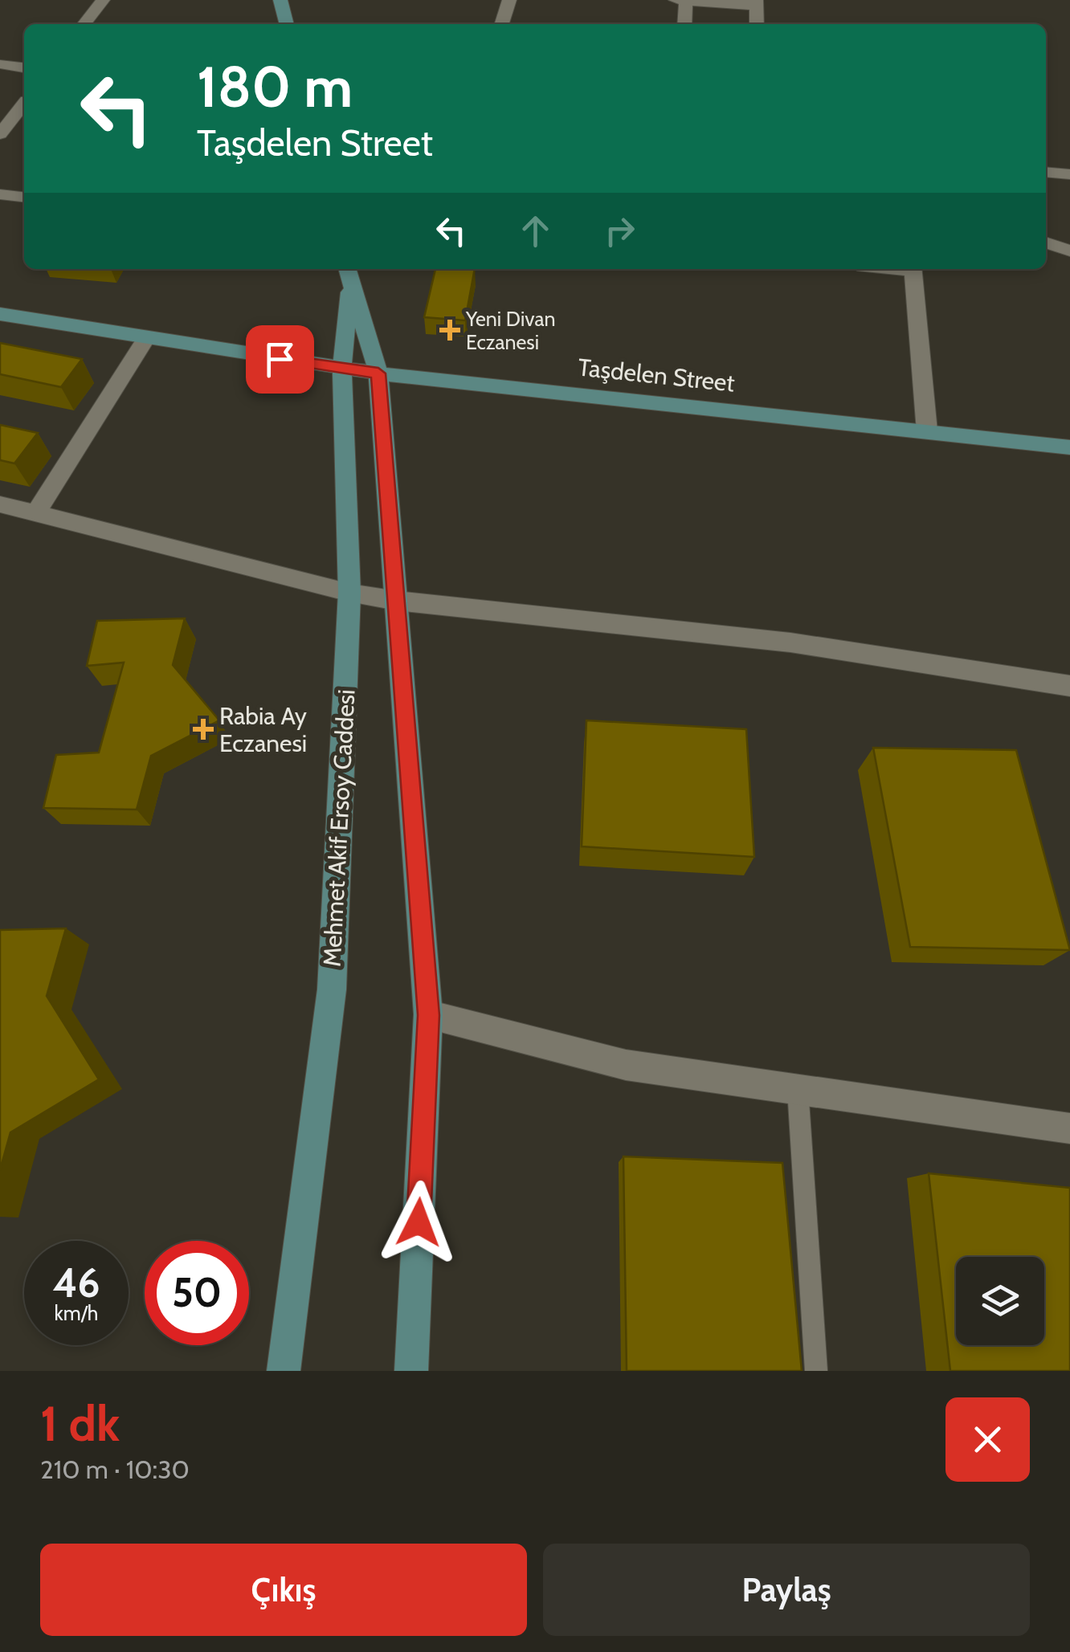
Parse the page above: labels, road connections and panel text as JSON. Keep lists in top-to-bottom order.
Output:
{
  "streets": {
    "main road": ["Taşdelen Street", "Mehmet Akif Ersoy Caddesi"]
  },
  "crossings": [
    ["Taşdelen Street", "Mehmet Akif Ersoy Caddesi"]
  ],
  "places": {
    "health": ["Yeni Divan Eczanesi", "Rabia Ay Eczanesi"]
  },
  "page": {
    "turn": ["180 m", "Taşdelen Street"],
    "speed": "46 km/h",
    "limit": "50",
    "heading": ["1 dk", "210 m · 10:30"],
    "buttons": ["Çıkış", "Paylaş"]
  }
}
